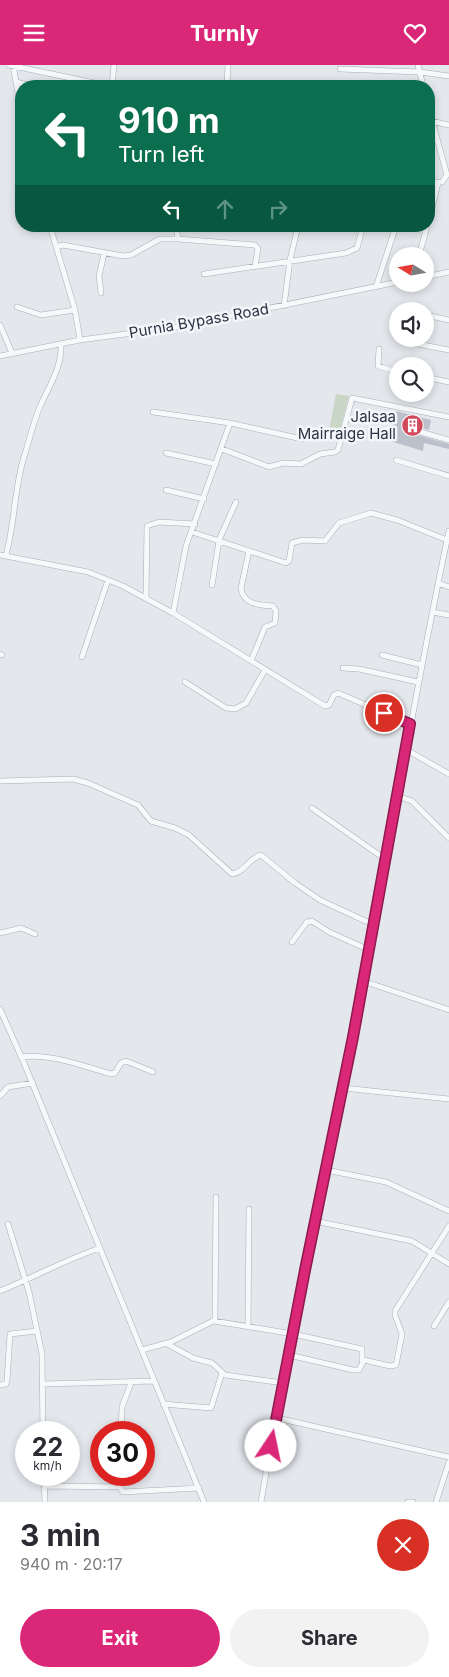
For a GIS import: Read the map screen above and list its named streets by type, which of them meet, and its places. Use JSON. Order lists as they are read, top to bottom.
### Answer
{
  "streets": {
    "street": ["Purnia Bypass Road"]
  },
  "places": {
    "building": ["Jalsaa Mairraige Hall"]
  },
  "north": "left",
  "page": {
    "header": "Turnly",
    "turn": ["910 m", "Turn left"],
    "speed": "22 km/h",
    "limit": "30",
    "heading": ["3 min", "940 m · 20:17"],
    "buttons": ["Exit", "Share"]
  }
}
